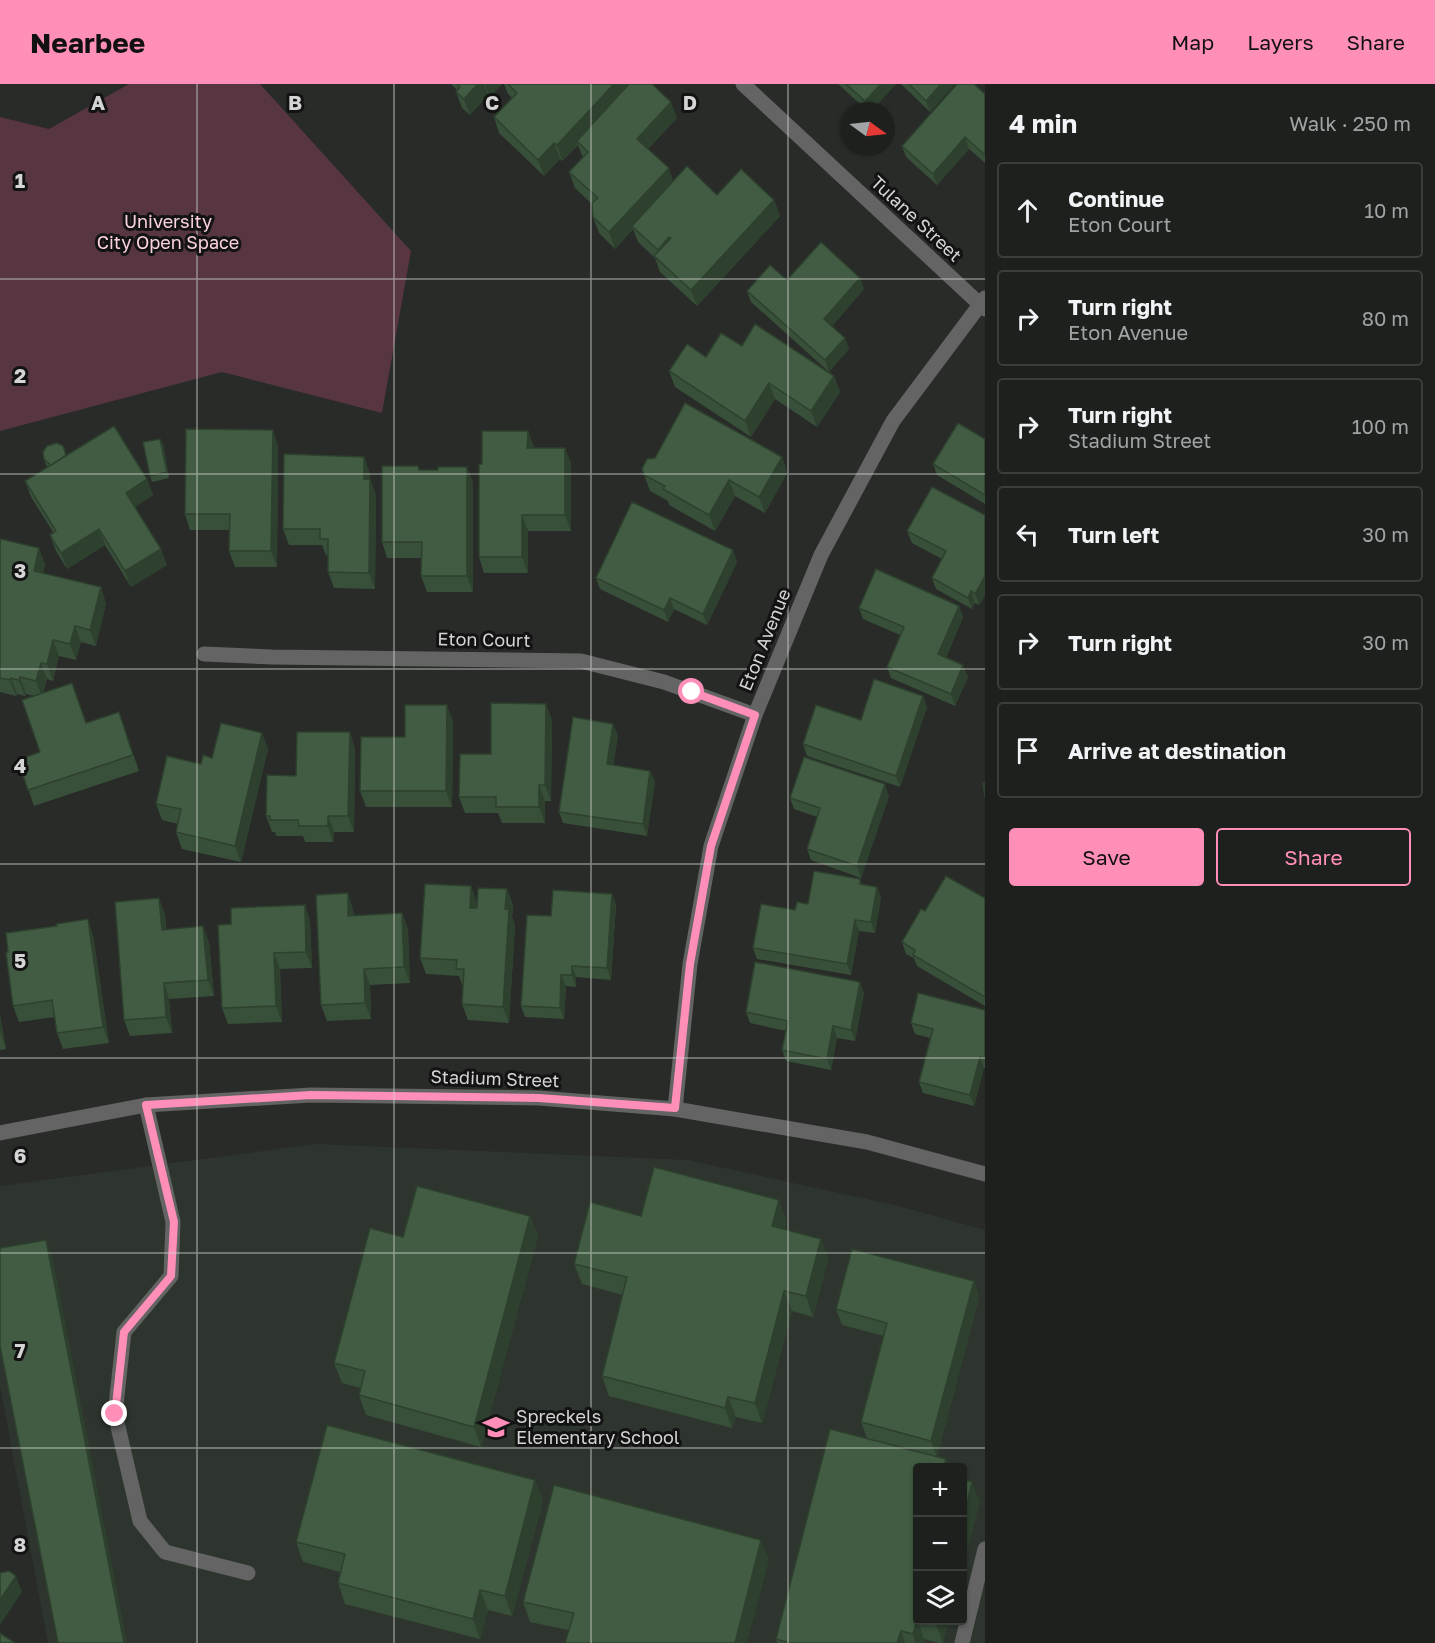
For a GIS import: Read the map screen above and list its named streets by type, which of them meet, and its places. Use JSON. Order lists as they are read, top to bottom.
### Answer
{
  "streets": {
    "street": [
      "Tulane Street",
      "Eton Court",
      "Eton Avenue",
      "Stadium Street"
    ]
  },
  "crossings": [
    ["Tulane Street", "Eton Avenue"],
    ["Eton Court", "Eton Avenue"],
    ["Eton Avenue", "Stadium Street"]
  ],
  "parks": ["University City Open Space"],
  "places": {
    "school or university": ["Spreckels Elementary School"]
  },
  "north": "right",
  "page": {
    "header": "Nearbee",
    "nav": ["Map", "Layers", "Share"],
    "heading": ["4 min", "Walk · 250 m"],
    "list": [
      ["Continue", "Eton Court", "10 m"],
      ["Turn right", "Eton Avenue", "80 m"],
      ["Turn right", "Stadium Street", "100 m"],
      ["Turn left", "30 m"],
      ["Turn right", "30 m"],
      "Arrive at destination"
    ],
    "buttons": ["Save", "Share"],
    "map_buttons": ["+", "−"]
  },
  "grid": {
    "columns": [
      "A",
      "B",
      "C",
      "D"
    ],
    "rows": [
      "1",
      "2",
      "3",
      "4",
      "5",
      "6",
      "7",
      "8"
    ]
  }
}
